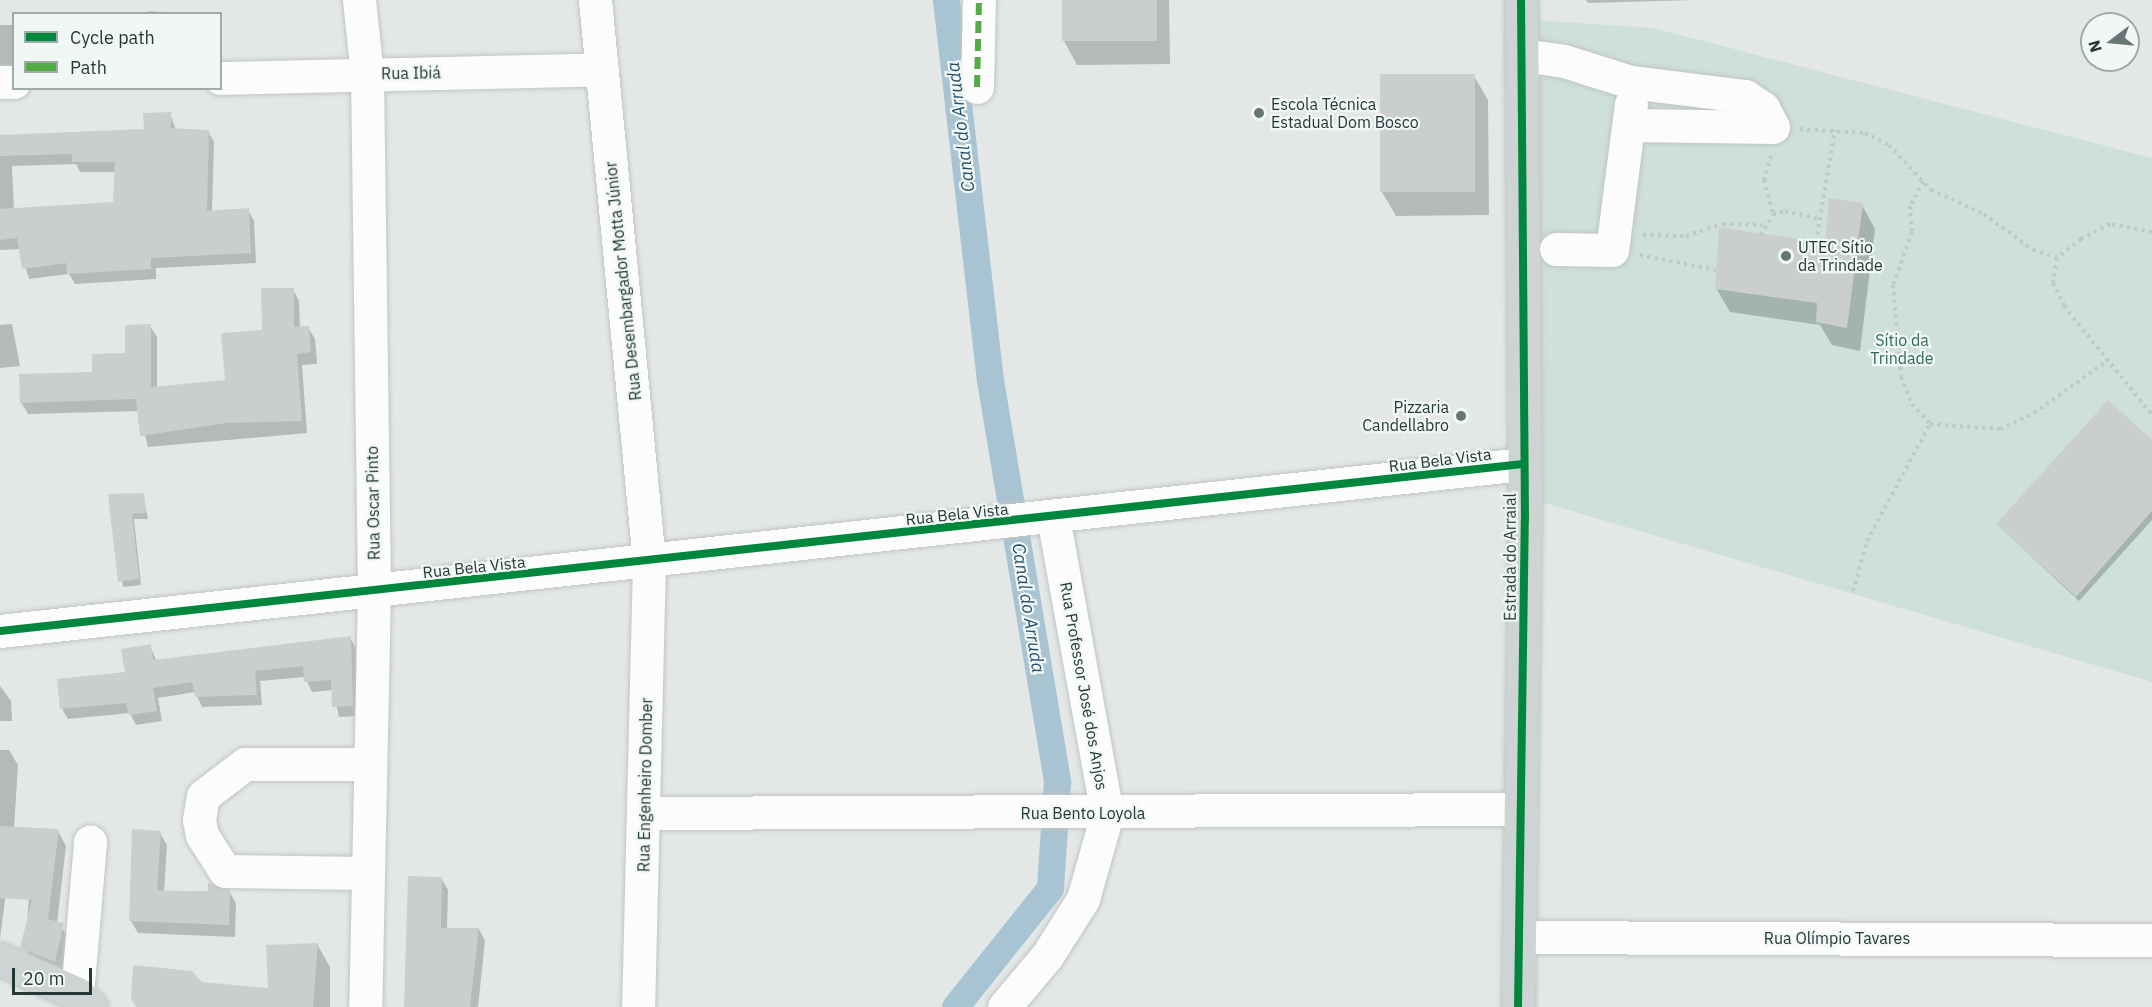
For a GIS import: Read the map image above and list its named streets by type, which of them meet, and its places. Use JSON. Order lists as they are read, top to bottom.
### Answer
{
  "streets": {
    "main road": ["Estrada do Arraial"],
    "street": [
      "Rua Ibiá",
      "Rua Desembargador Motta Júnior",
      "Rua Bela Vista",
      "Rua Oscar Pinto",
      "Rua Professor José dos Anjos",
      "Rua Engenheiro Domber",
      "Rua Bento Loyola",
      "Rua Olímpio Tavares"
    ]
  },
  "crossings": [
    ["Rua Ibiá", "Rua Desembargador Motta Júnior"],
    ["Rua Ibiá", "Rua Oscar Pinto"],
    ["Rua Desembargador Motta Júnior", "Rua Bela Vista"],
    ["Rua Desembargador Motta Júnior", "Rua Engenheiro Domber"],
    ["Rua Bela Vista", "Rua Oscar Pinto"],
    ["Rua Bela Vista", "Estrada do Arraial"],
    ["Rua Bela Vista", "Rua Professor José dos Anjos"],
    ["Rua Bela Vista", "Rua Engenheiro Domber"],
    ["Estrada do Arraial", "Rua Bento Loyola"],
    ["Estrada do Arraial", "Rua Olímpio Tavares"],
    ["Rua Professor José dos Anjos", "Rua Bento Loyola"],
    ["Rua Engenheiro Domber", "Rua Bento Loyola"]
  ],
  "water": ["Canal do Arruda"],
  "parks": ["Sítio da Trindade"],
  "places": ["Escola Técnica Estadual Dom Bosco", "UTEC Sítio da Trindade", "Pizzaria Candellabro"],
  "legend": ["Cycle path", "Path"],
  "scale_bar": "20 m",
  "north": "left"
}
